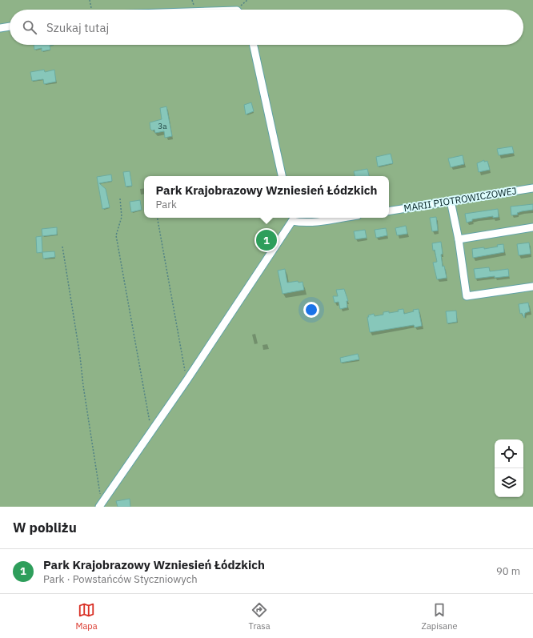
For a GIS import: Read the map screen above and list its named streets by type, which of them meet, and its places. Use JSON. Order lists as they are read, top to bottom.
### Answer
{
  "streets": {
    "street": ["MARII PIOTROWICZOWEJ"]
  },
  "house_numbers": ["3a"],
  "page": {
    "search": "Szukaj tutaj",
    "popup": ["Park Krajobrazowy Wzniesień Łódzkich", "Park"],
    "pins": "1",
    "heading": "W pobliżu",
    "list": [
      {
        "mark": "1",
        "name": "Park Krajobrazowy Wzniesień Łódzkich",
        "note": "Park · Powstańców Styczniowych",
        "value": "90 m"
      }
    ],
    "nav": ["Mapa", "Trasa", "Zapisane"]
  }
}
